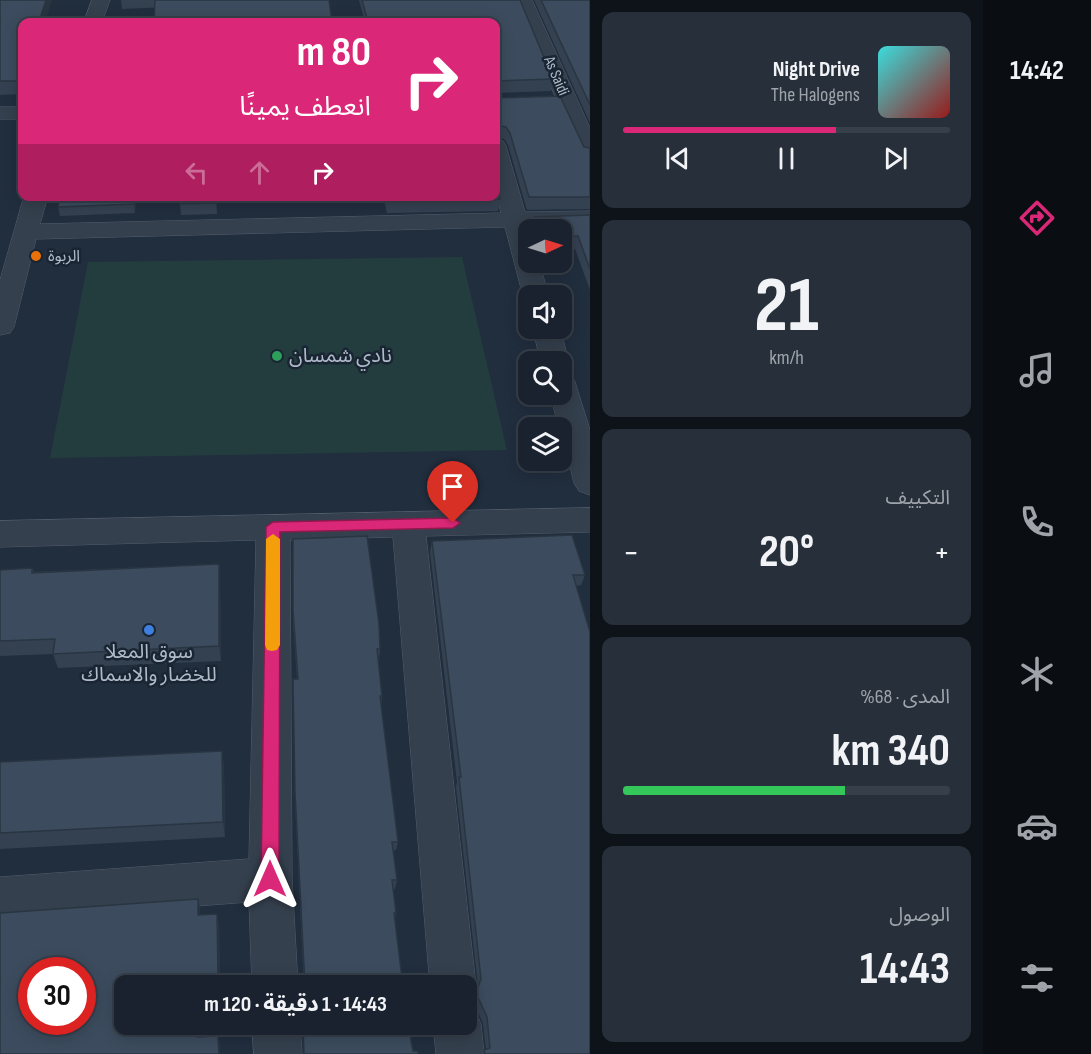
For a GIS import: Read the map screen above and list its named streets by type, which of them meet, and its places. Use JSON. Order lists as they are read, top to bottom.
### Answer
{
  "streets": {
    "street": ["As Saidi"]
  },
  "places": ["الربوة", "نادي شمسان", "سوق المعلا للخضار والاسماك"],
  "north": "right",
  "page": {
    "tabs": "14:42",
    "turn": ["80 m", "انعطف يمينًا"],
    "song": ["Night Drive", "The Halogens"],
    "tile": [
      ["21", "km/h"],
      "التكييف",
      ["المدى · 68%", "340 km"],
      ["الوصول", "14:43"]
    ],
    "heat": ["−", "20°", "+"],
    "limit": "30",
    "trip": "14:43 · 1 دقيقة · 120 m"
  }
}
